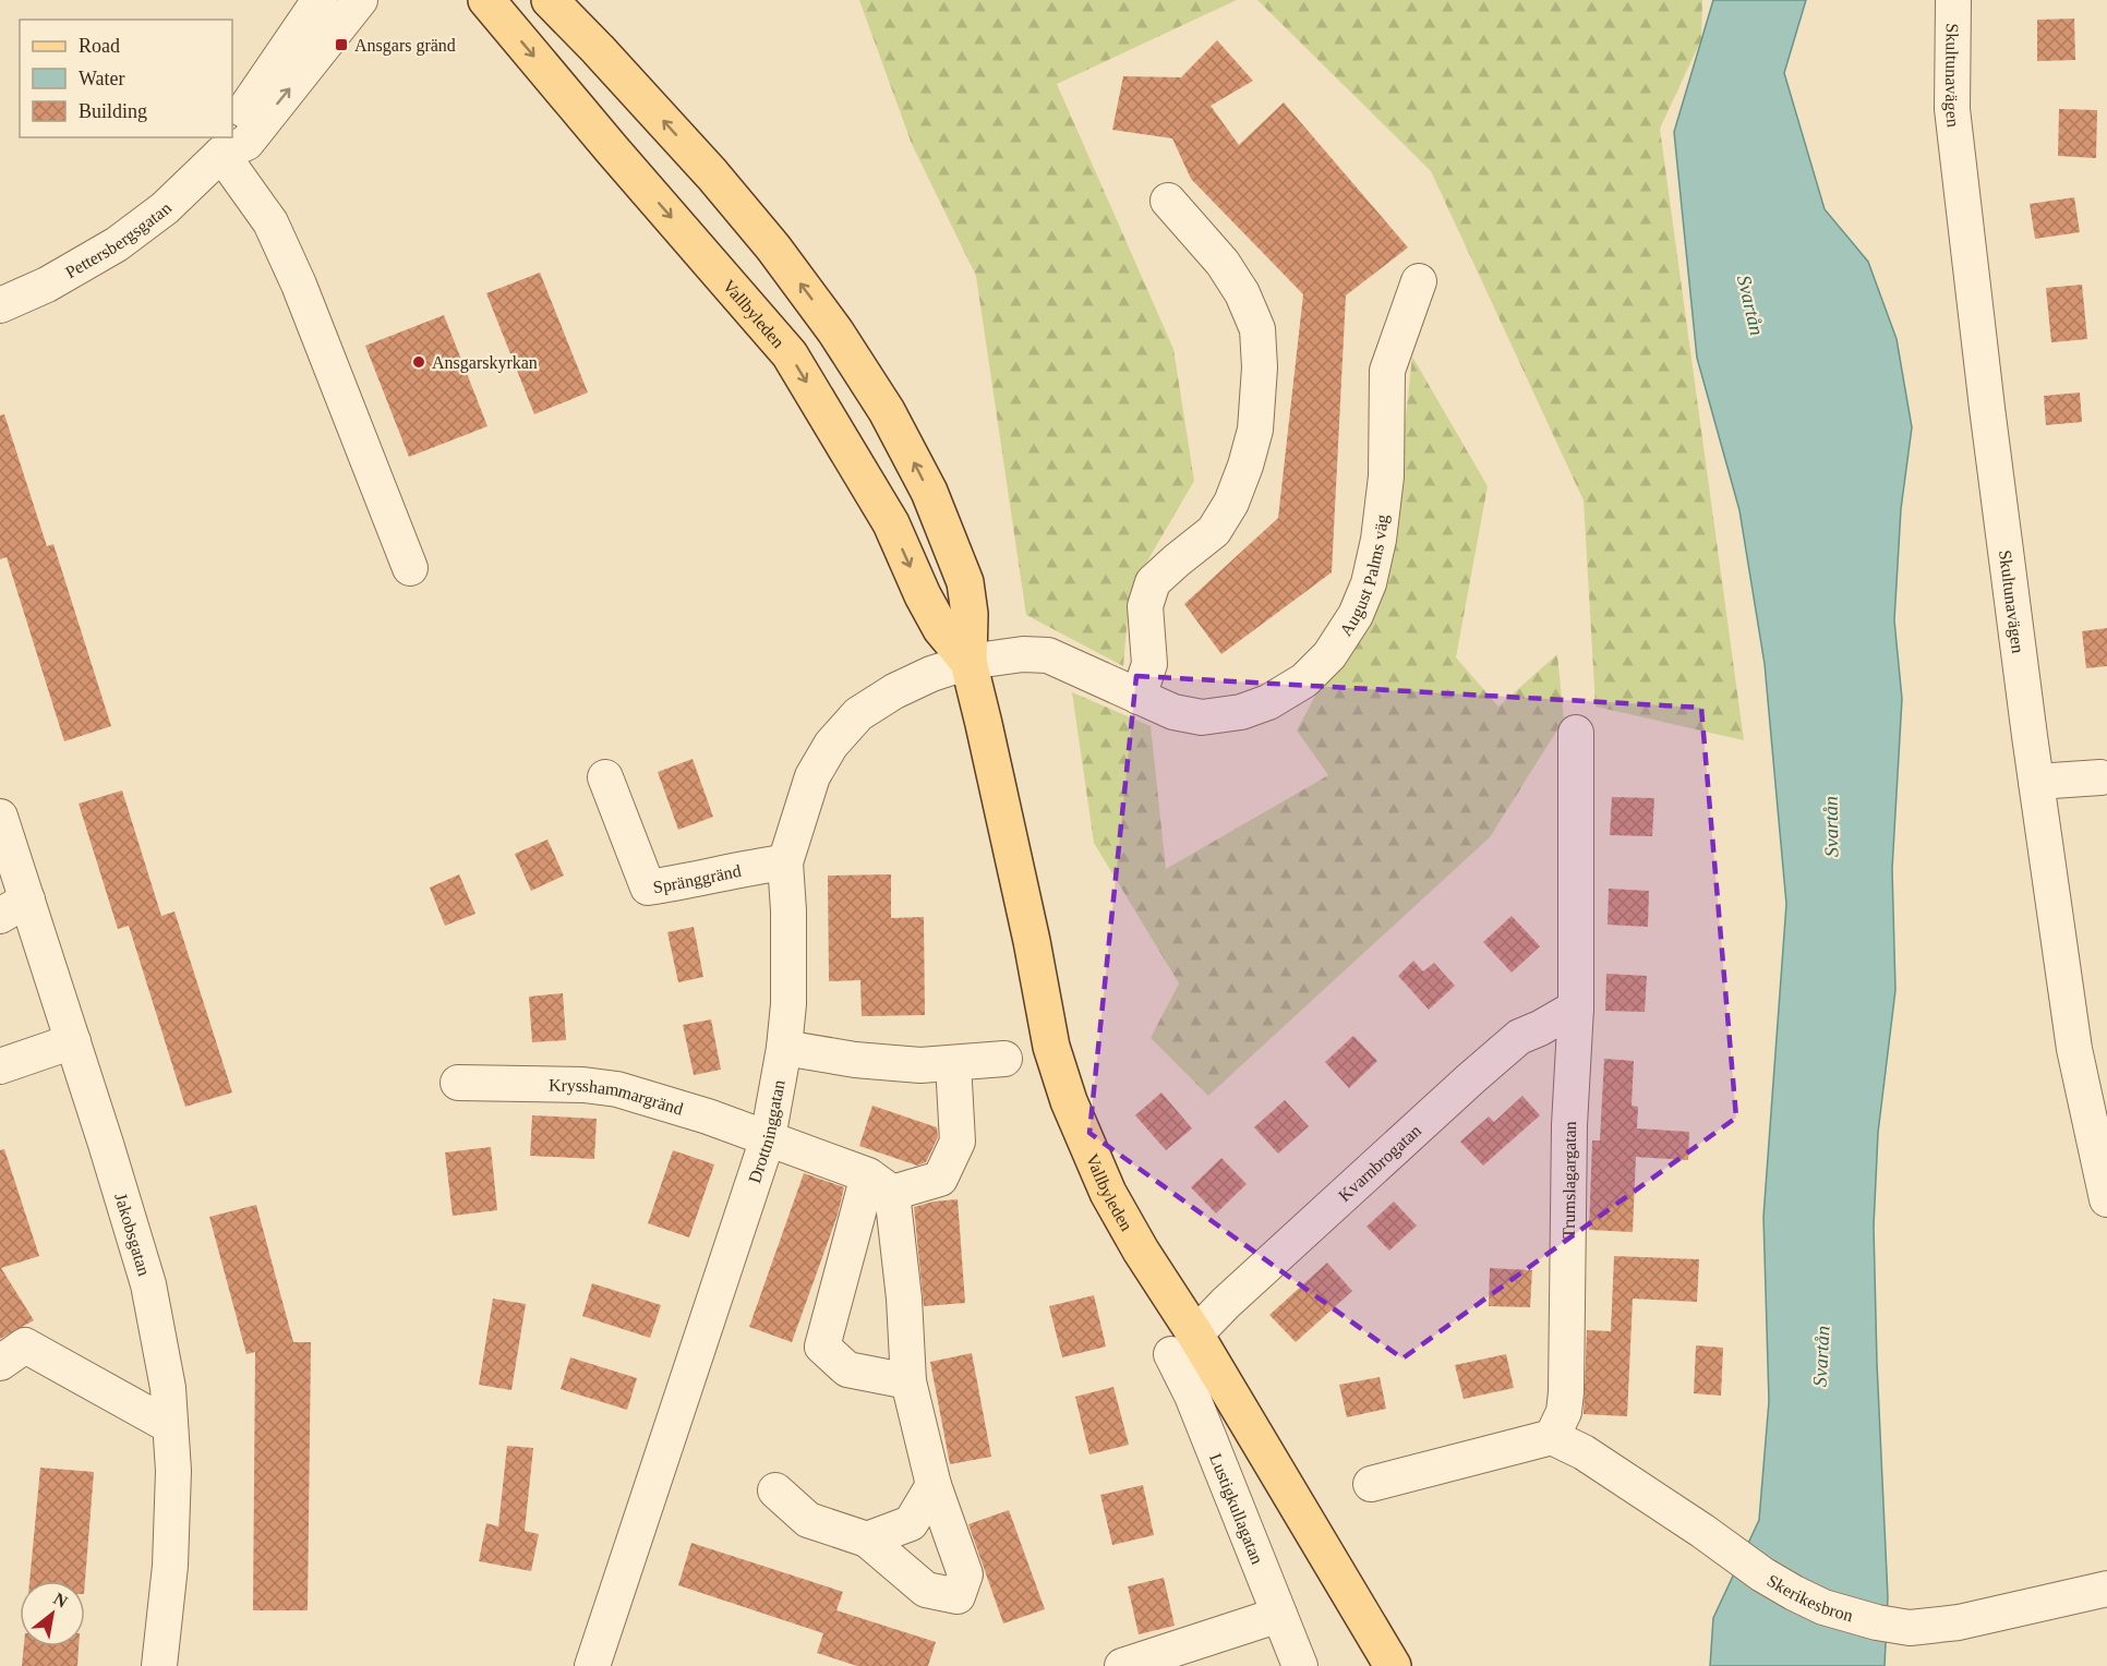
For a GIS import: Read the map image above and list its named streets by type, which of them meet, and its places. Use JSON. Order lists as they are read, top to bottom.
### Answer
{
  "streets": {
    "main road": ["Vallbyleden"],
    "street": [
      "Skultunavägen",
      "Pettersbergsgatan",
      "August Palms väg",
      "Spränggränd",
      "Krysshammargränd",
      "Drottninggatan",
      "Kvarnbrogatan",
      "Trumslagargatan",
      "Jakobsgatan",
      "Lustigkullagatan",
      "Skerikesbron"
    ]
  },
  "crossings": [
    ["Vallbyleden", "August Palms väg"],
    ["Vallbyleden", "Drottninggatan"],
    ["Vallbyleden", "Kvarnbrogatan"],
    ["Vallbyleden", "Lustigkullagatan"],
    ["August Palms väg", "Drottninggatan"],
    ["Spränggränd", "Drottninggatan"],
    ["Krysshammargränd", "Drottninggatan"],
    ["Kvarnbrogatan", "Trumslagargatan"],
    ["Kvarnbrogatan", "Lustigkullagatan"],
    ["Trumslagargatan", "Skerikesbron"]
  ],
  "water": ["Svartån"],
  "places": {
    "transit": ["Ansgars gränd"],
    "other": ["Ansgarskyrkan"]
  },
  "legend": ["Road", "Water", "Building"],
  "north": "top right"
}
